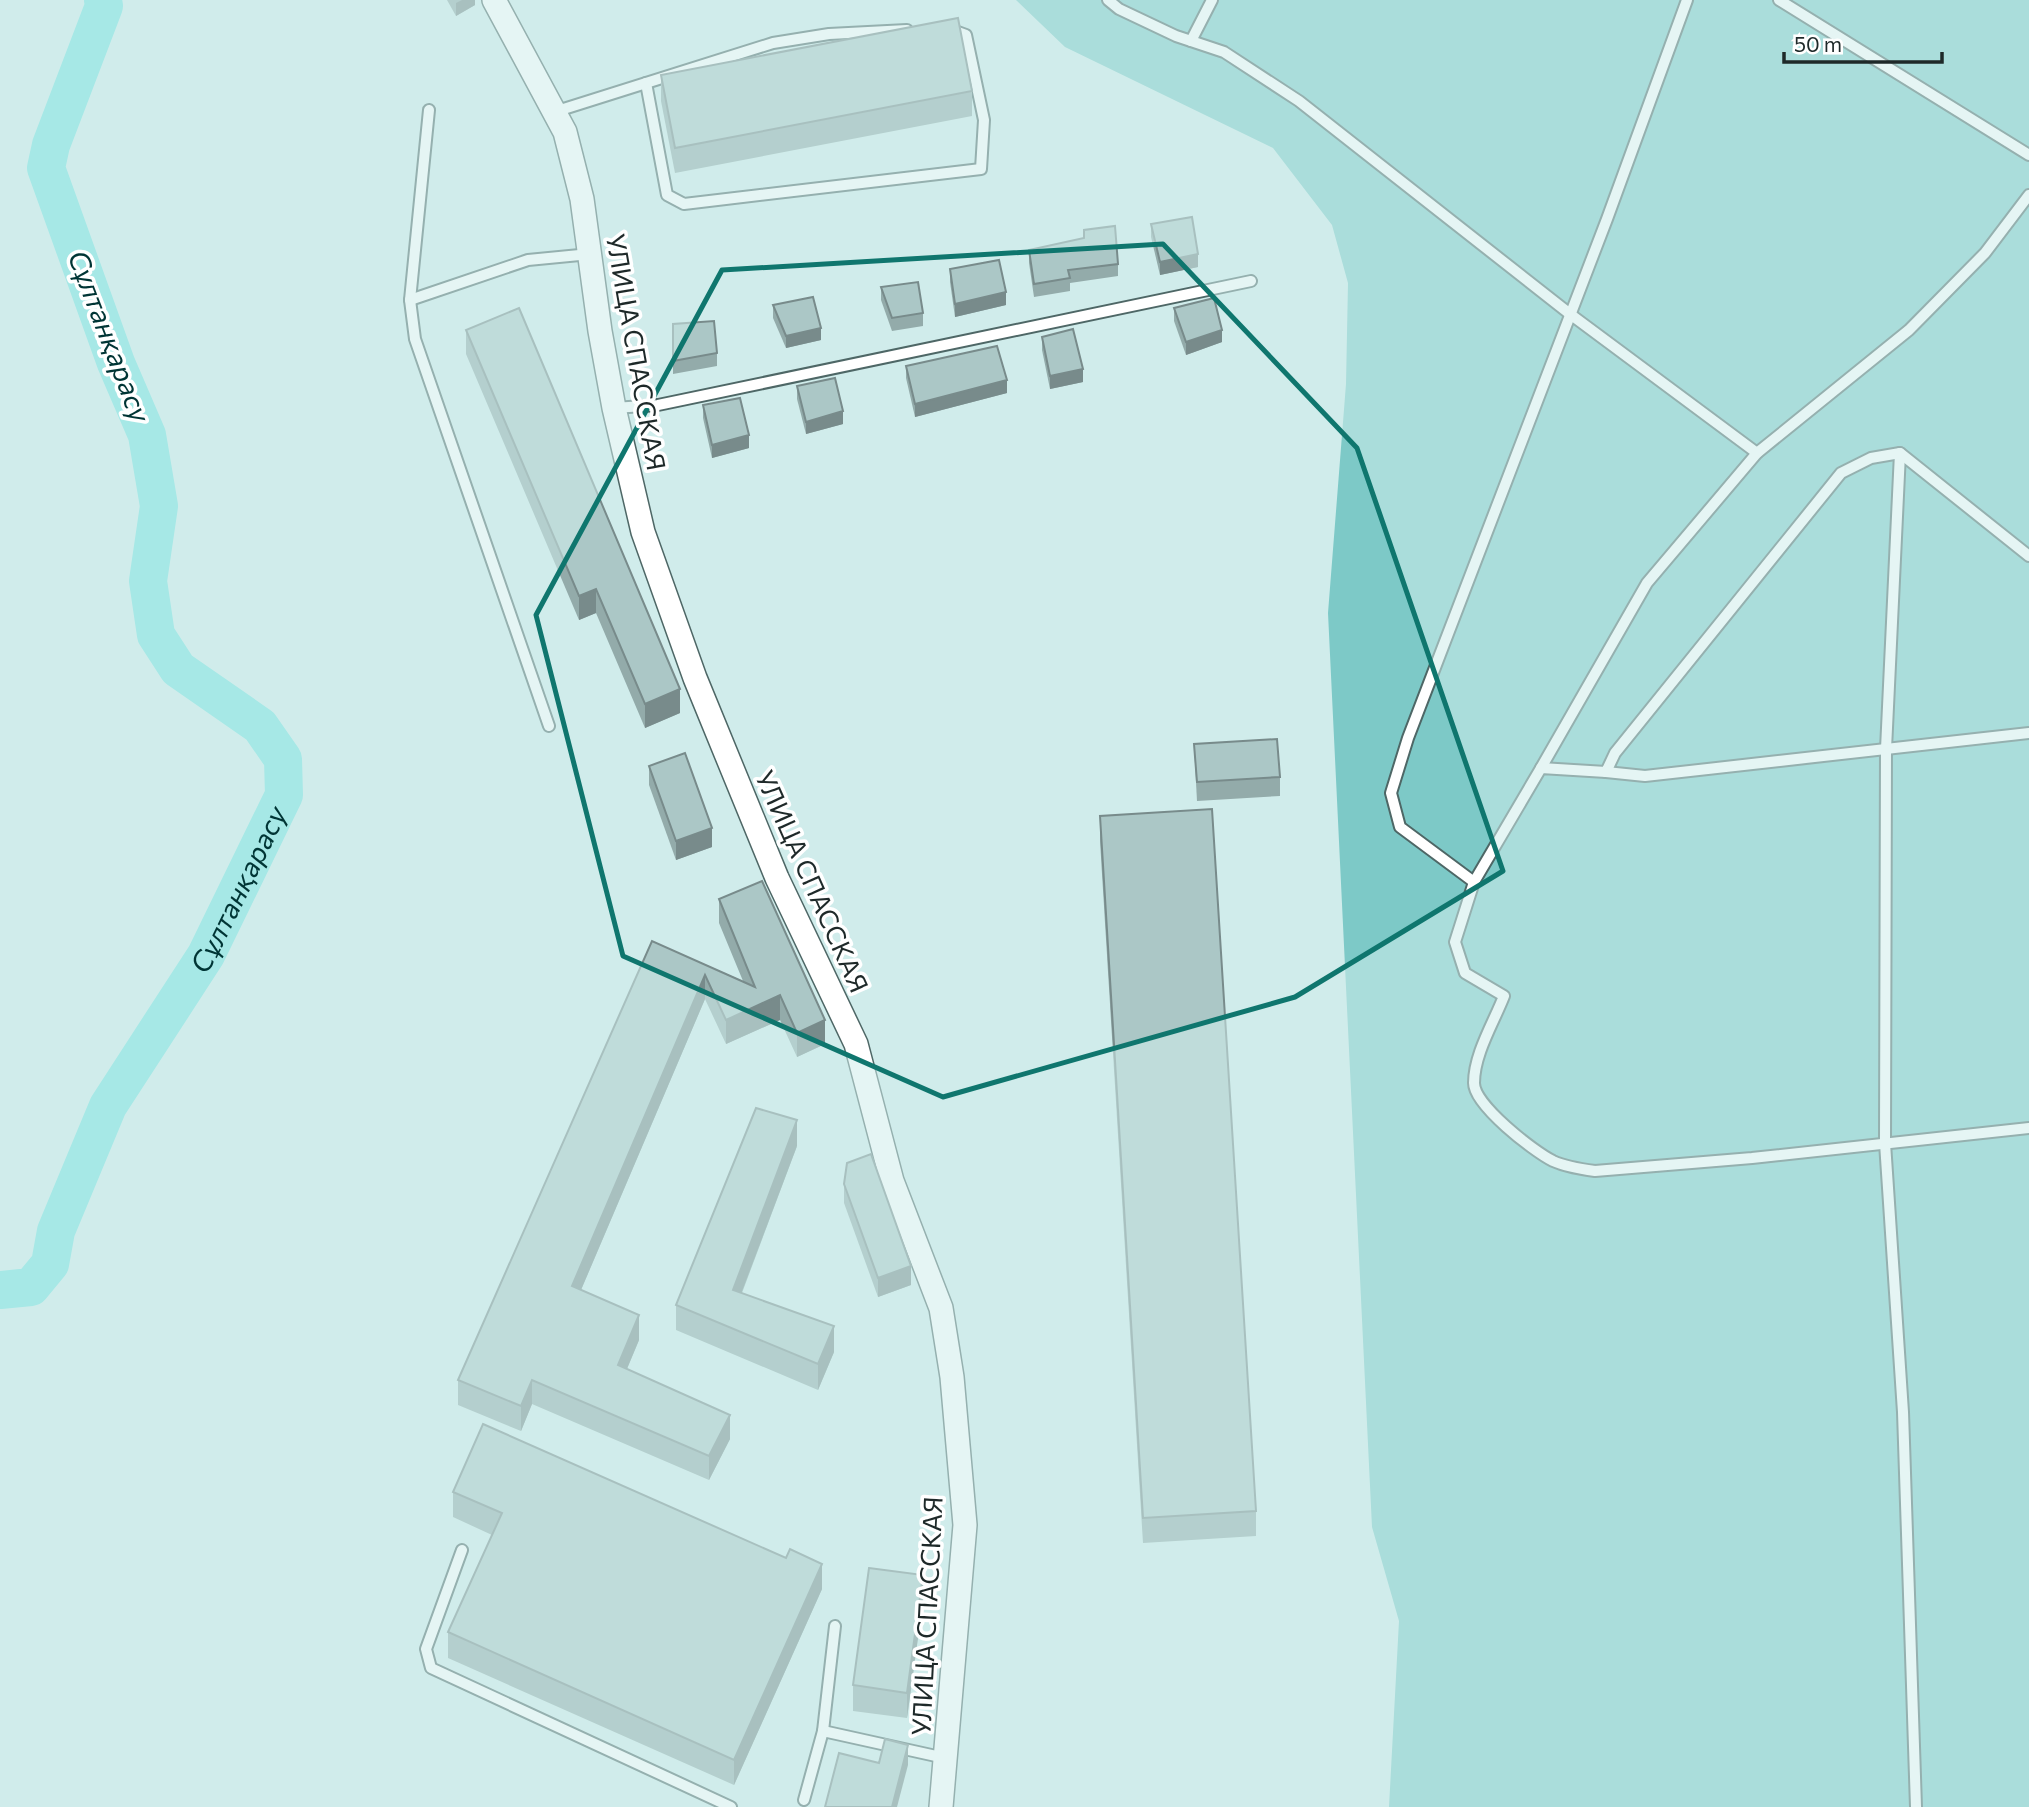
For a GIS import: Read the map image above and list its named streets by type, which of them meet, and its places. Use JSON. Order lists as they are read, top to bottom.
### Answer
{
  "streets": {
    "street": ["УЛИЦА СПАССКАЯ"]
  },
  "water": ["Сұлтанқарасу"],
  "scale_bar": "50 m"
}
